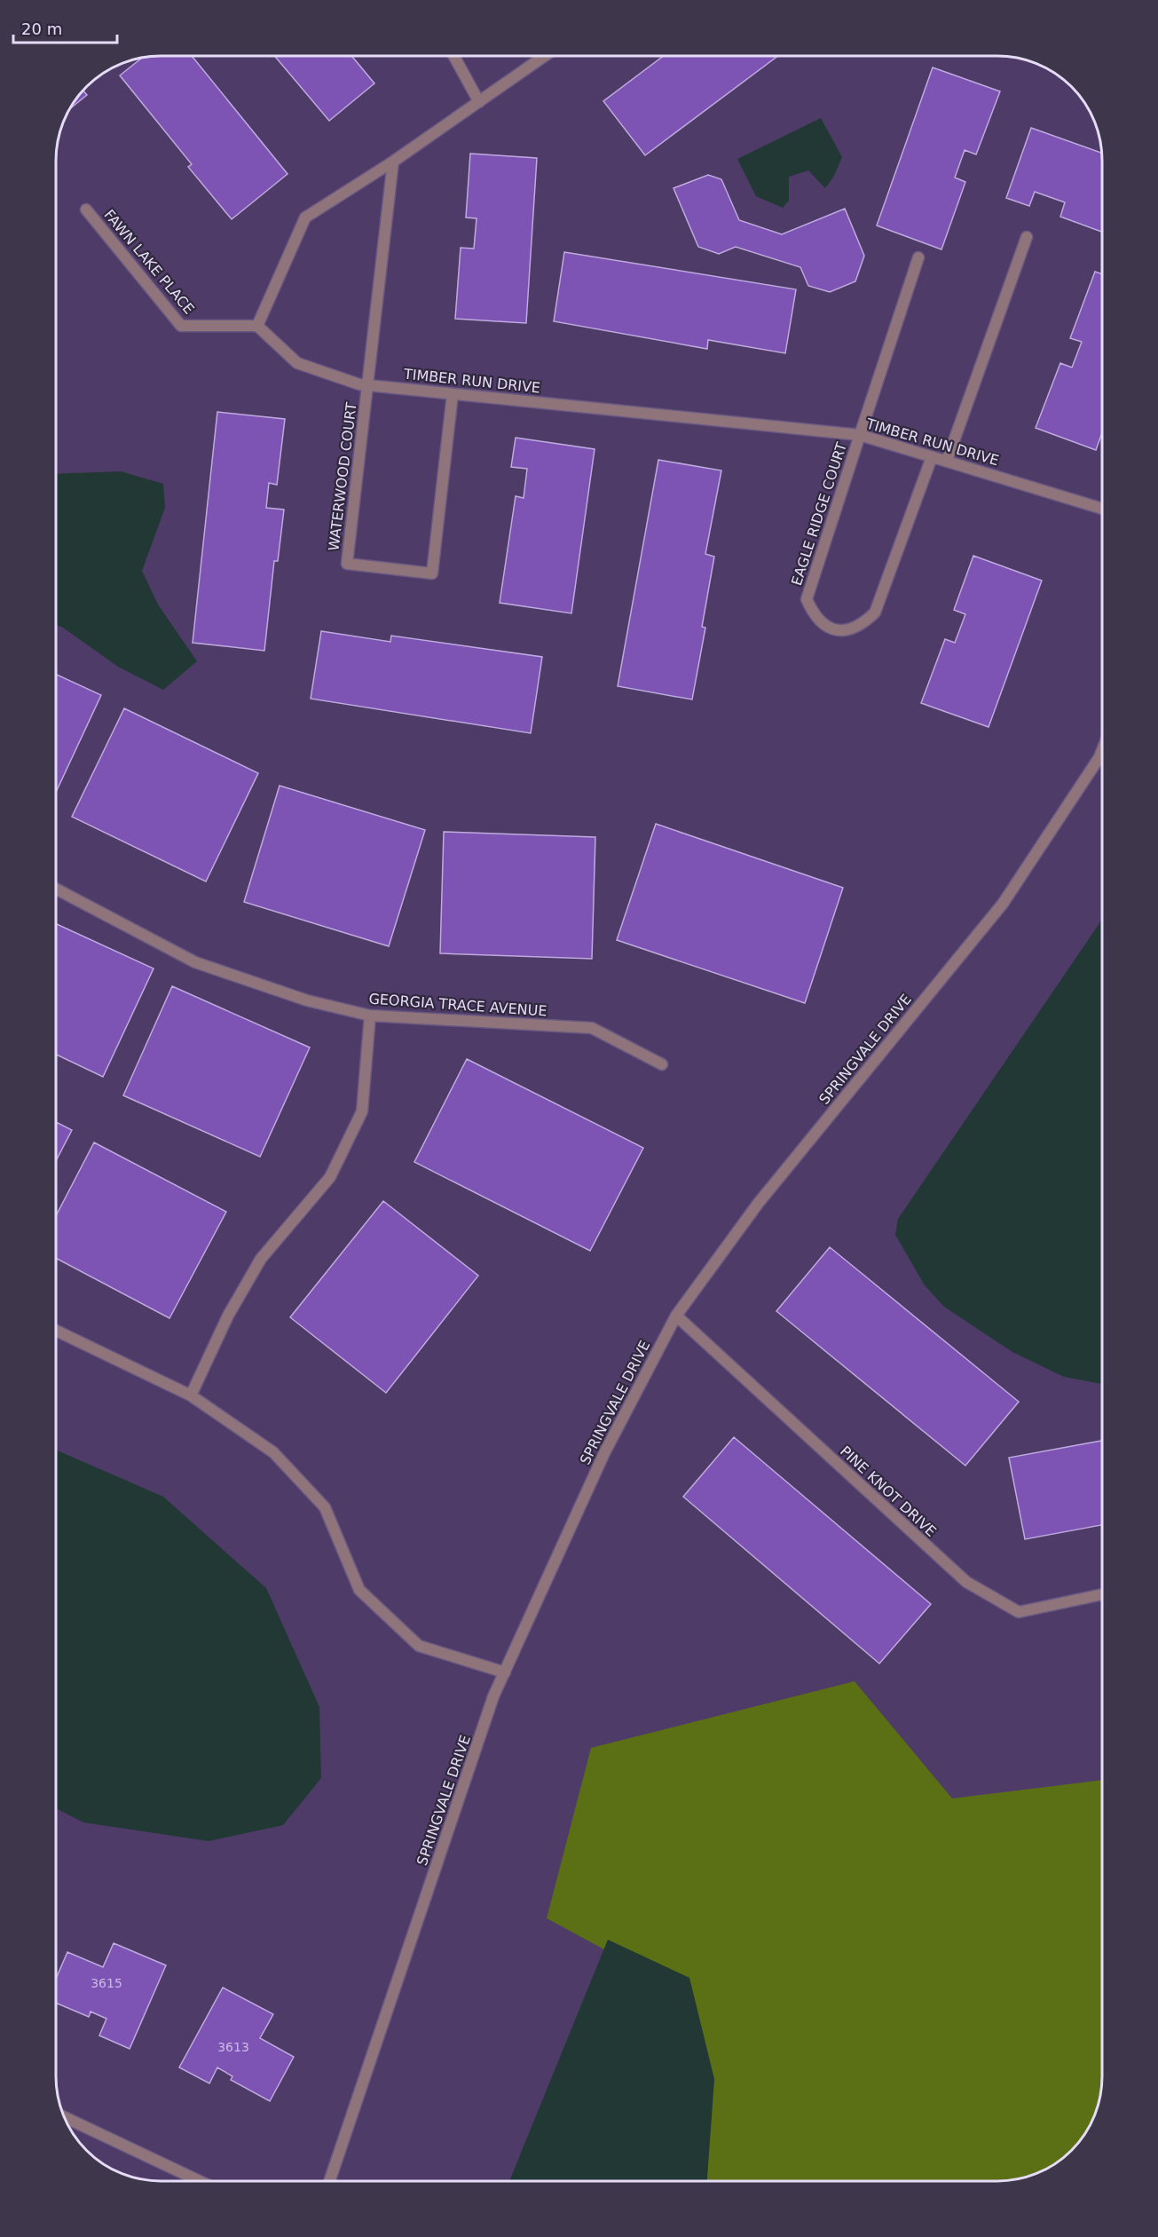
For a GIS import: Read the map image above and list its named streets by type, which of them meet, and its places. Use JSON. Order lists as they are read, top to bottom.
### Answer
{
  "streets": {
    "street": [
      "FAWN LAKE PLACE",
      "TIMBER RUN DRIVE",
      "WATERWOOD COURT",
      "EAGLE RIDGE COURT",
      "GEORGIA TRACE AVENUE",
      "SPRINGVALE DRIVE",
      "PINE KNOT DRIVE"
    ]
  },
  "crossings": [
    ["FAWN LAKE PLACE", "TIMBER RUN DRIVE"],
    ["TIMBER RUN DRIVE", "WATERWOOD COURT"],
    ["TIMBER RUN DRIVE", "EAGLE RIDGE COURT"],
    ["SPRINGVALE DRIVE", "PINE KNOT DRIVE"]
  ],
  "house_numbers": ["3615", "3613"],
  "scale_bar": "20 m"
}
